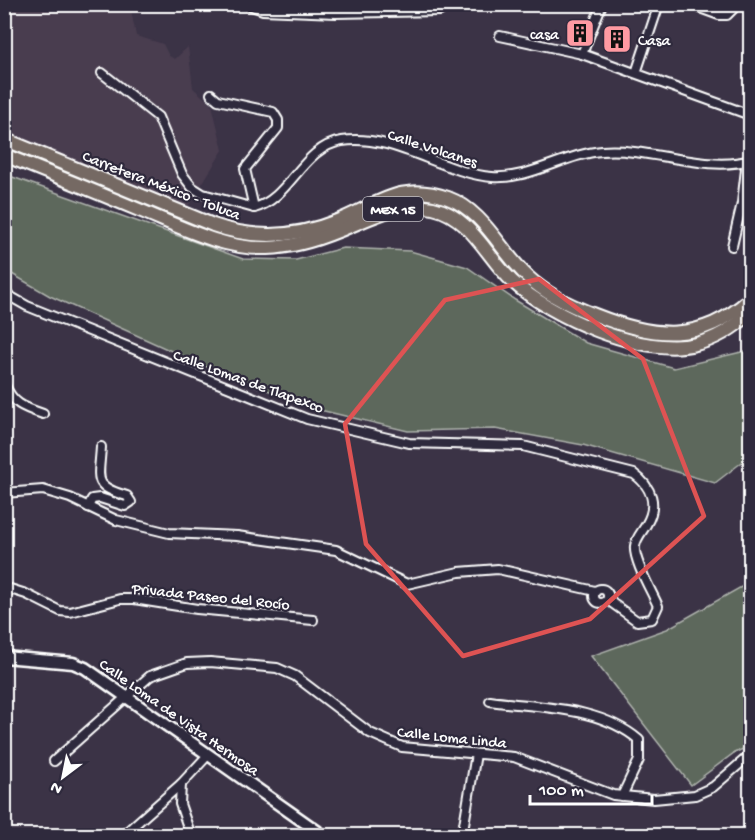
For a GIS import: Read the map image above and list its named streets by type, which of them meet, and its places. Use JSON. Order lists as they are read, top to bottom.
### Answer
{
  "streets": {
    "main road": ["Carretera México - Toluca", "MEX 15"],
    "street": [
      "Calle Volcanes",
      "Calle Lomas de Tlapexco",
      "Privada Paseo del Rocío",
      "Calle Loma de Vista Hermosa",
      "Calle Loma Linda"
    ]
  },
  "crossings": [
    ["Calle Loma de Vista Hermosa", "Calle Loma Linda"]
  ],
  "places": {
    "building": ["casa", "Casa"]
  },
  "scale_bar": "100 m",
  "north": "bottom left"
}
